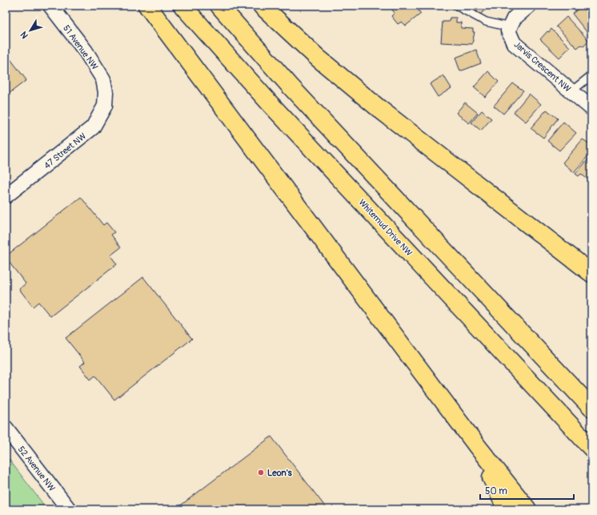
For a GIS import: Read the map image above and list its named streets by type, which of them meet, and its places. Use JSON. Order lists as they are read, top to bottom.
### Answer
{
  "streets": {
    "highway": ["Whitemud Drive NW"],
    "street": [
      "51 Avenue NW",
      "Jarvis Crescent NW",
      "47 Street NW",
      "52 Avenue NW"
    ]
  },
  "crossings": [
    ["51 Avenue NW", "47 Street NW"]
  ],
  "places": ["Leon's"],
  "scale_bar": "50 m",
  "north": "bottom left"
}
